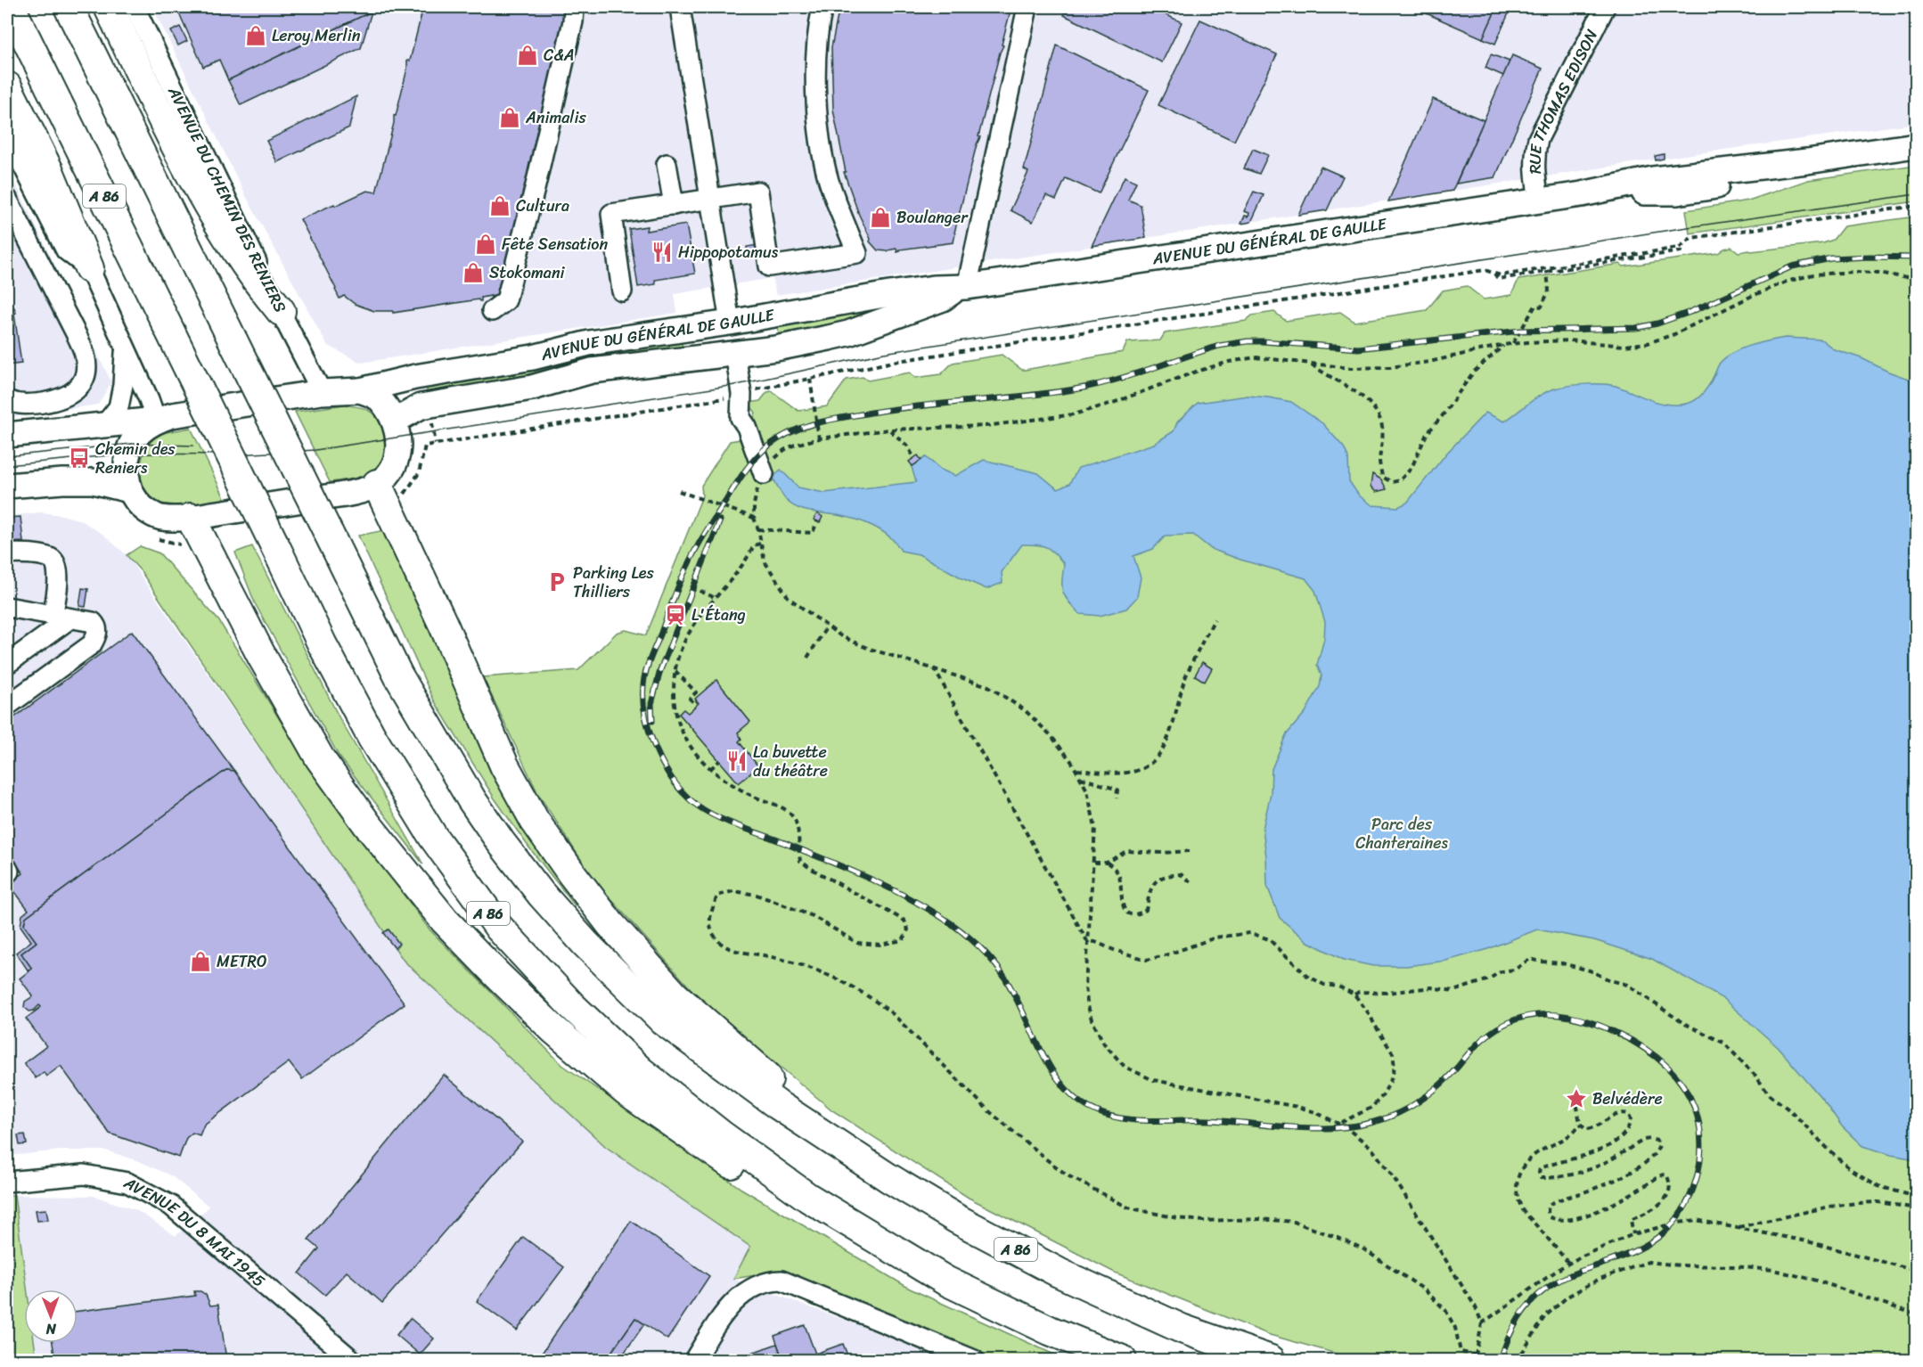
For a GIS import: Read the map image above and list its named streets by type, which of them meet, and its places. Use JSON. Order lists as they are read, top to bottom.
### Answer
{
  "streets": {
    "highway": ["A 86"],
    "main road": ["AVENUE DU GÉNÉRAL DE GAULLE"],
    "street": ["RUE THOMAS EDISON", "AVENUE DU CHEMIN DES RENIERS", "AVENUE DU 8 MAI 1945"]
  },
  "crossings": [
    ["RUE THOMAS EDISON", "AVENUE DU GÉNÉRAL DE GAULLE"],
    ["AVENUE DU CHEMIN DES RENIERS", "AVENUE DU GÉNÉRAL DE GAULLE"]
  ],
  "parks": ["Parc des Chanteraines"],
  "places": {
    "shop": [
      "Leroy Merlin",
      "C&A",
      "Animalis",
      "Cultura",
      "Boulanger",
      "Fête Sensation",
      "Stokomani",
      "METRO"
    ],
    "restaurant": ["Hippopotamus", "La buvette du théâtre"],
    "bus stop": ["Chemin des Reniers"],
    "parking": ["Parking Les Thilliers"],
    "station": ["L'Étang"],
    "place": ["Belvédère"]
  },
  "north": "bottom"
}
